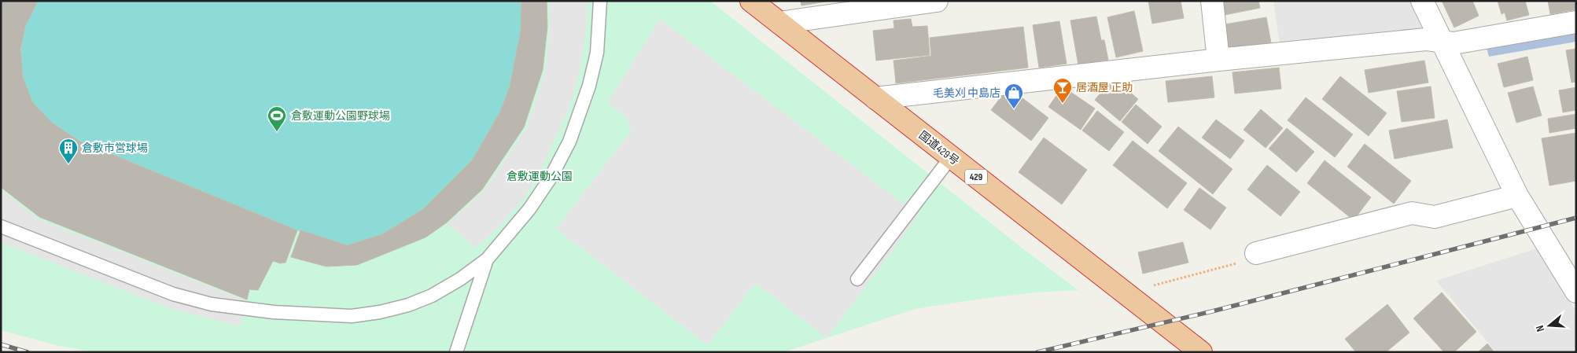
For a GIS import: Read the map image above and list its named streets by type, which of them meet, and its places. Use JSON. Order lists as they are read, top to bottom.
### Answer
{
  "streets": {
    "highway": ["国道429号", "429"]
  },
  "parks": ["倉敷運動公園"],
  "places": {
    "bar": ["居酒屋 正助"],
    "shop": ["毛美刈 中島店"],
    "sports": ["倉敷運動公園野球場"],
    "building": ["倉敷市営球場"]
  },
  "north": "left"
}
